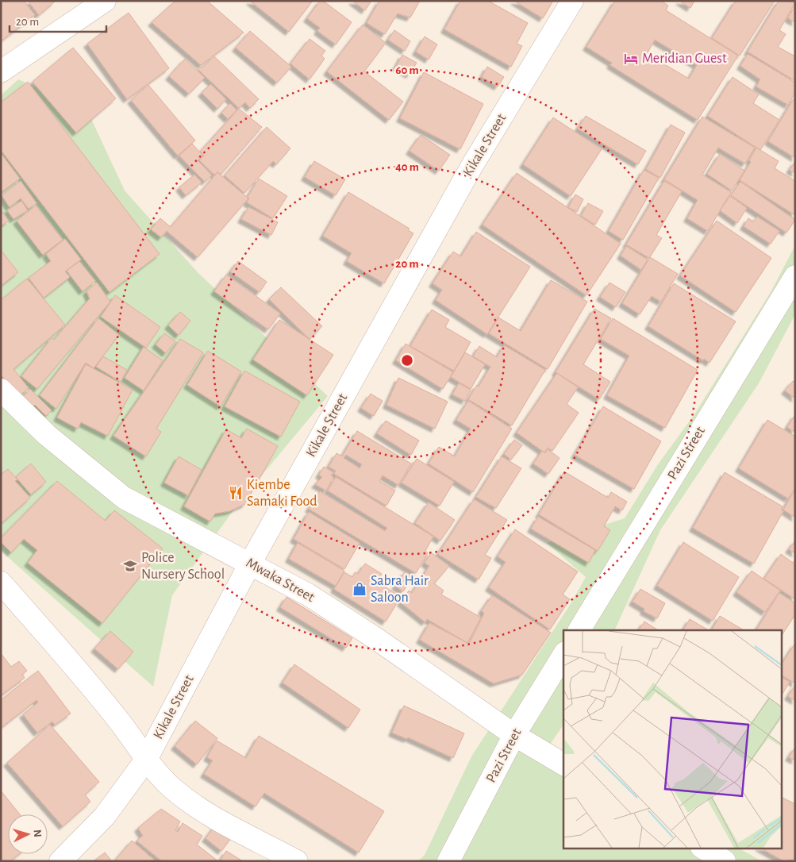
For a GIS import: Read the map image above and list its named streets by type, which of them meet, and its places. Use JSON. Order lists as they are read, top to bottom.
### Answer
{
  "streets": {
    "street": ["Kikale Street", "Pazi Street", "Mwaka Street"]
  },
  "crossings": [
    ["Kikale Street", "Mwaka Street"],
    ["Pazi Street", "Mwaka Street"]
  ],
  "places": {
    "hotel": ["Meridian Guest"],
    "restaurant": ["Kiembe Samaki Food"],
    "school or university": ["Police Nursery School"],
    "shop": ["Sabra Hair Saloon"]
  },
  "scale_bar": "20 m",
  "north": "right",
  "rings": ["60 m", "40 m", "20 m"]
}
